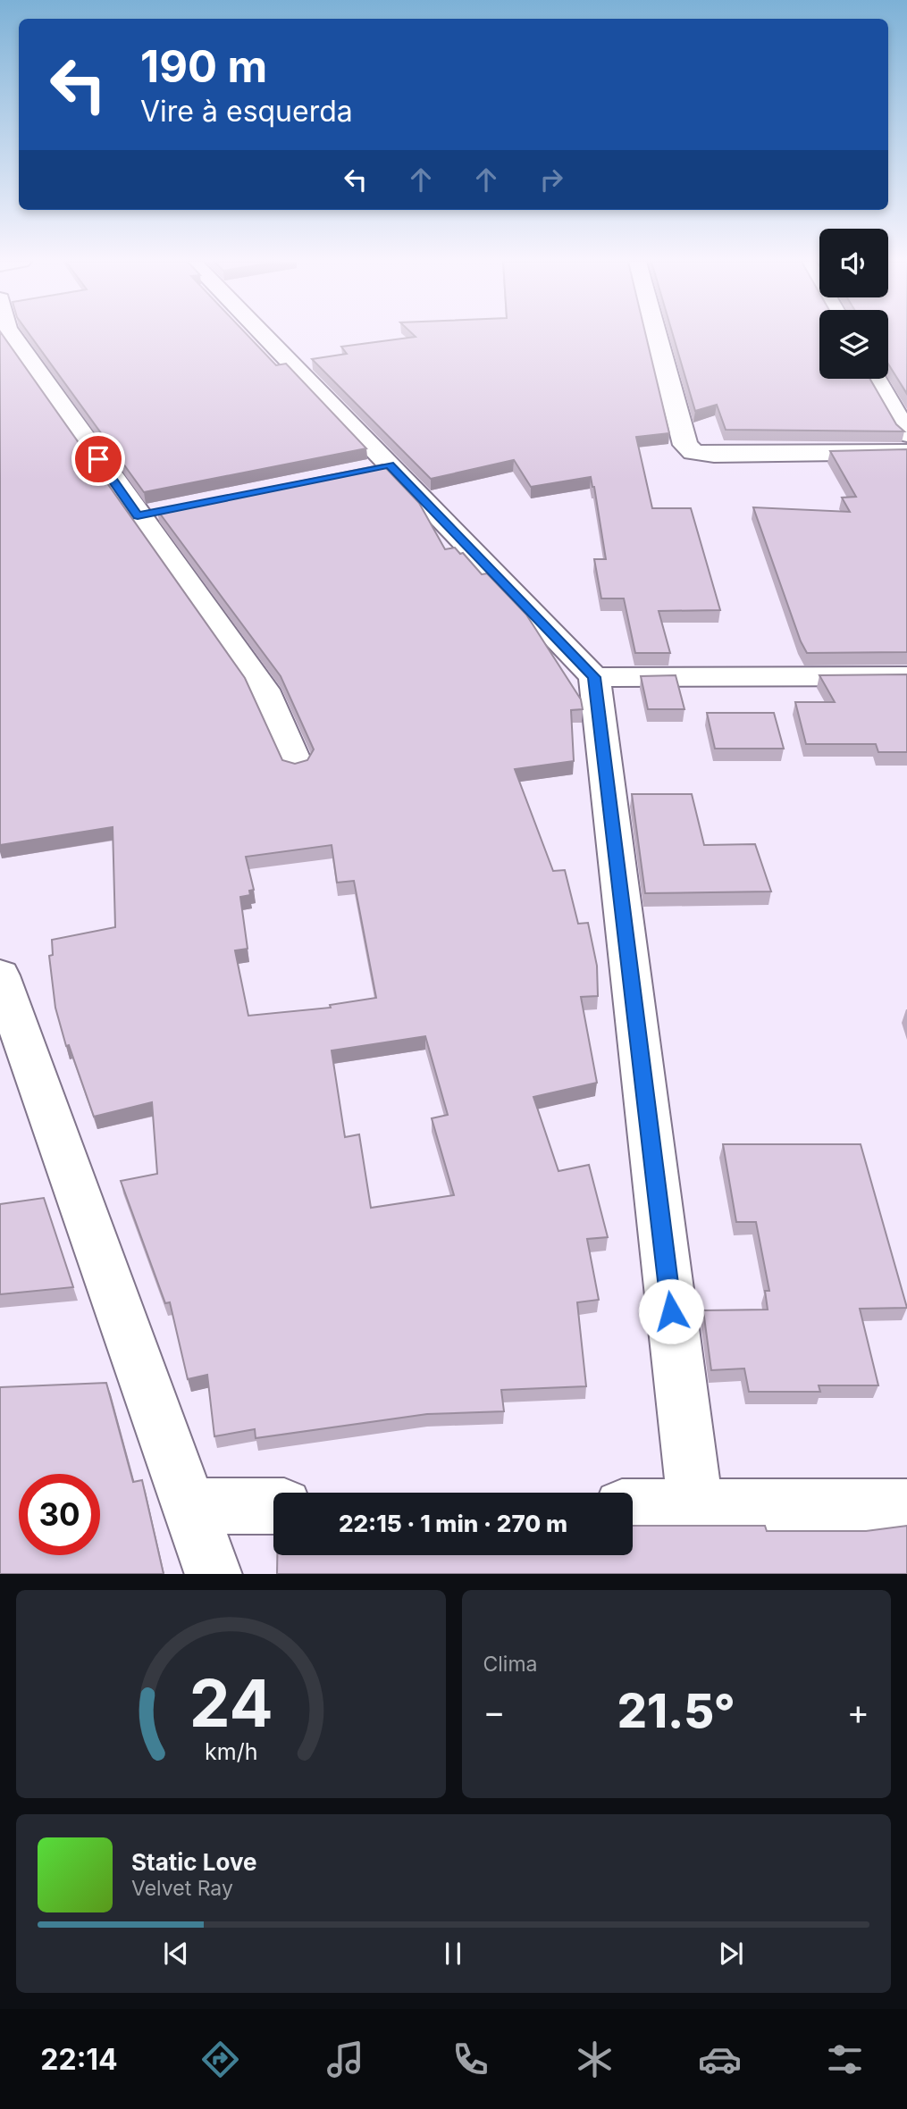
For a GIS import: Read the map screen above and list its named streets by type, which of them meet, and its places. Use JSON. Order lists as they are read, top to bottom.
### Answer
{
  "page": {
    "turn": ["190 m", "Vire à esquerda"],
    "limit": "30",
    "trip": "22:15 · 1 min · 270 m",
    "tile": "Clima",
    "heat": ["−", "21.5°", "+"],
    "song": ["Static Love", "Velvet Ray"],
    "tabs": "22:14",
    "gauge": ["24", "km/h"]
  }
}
